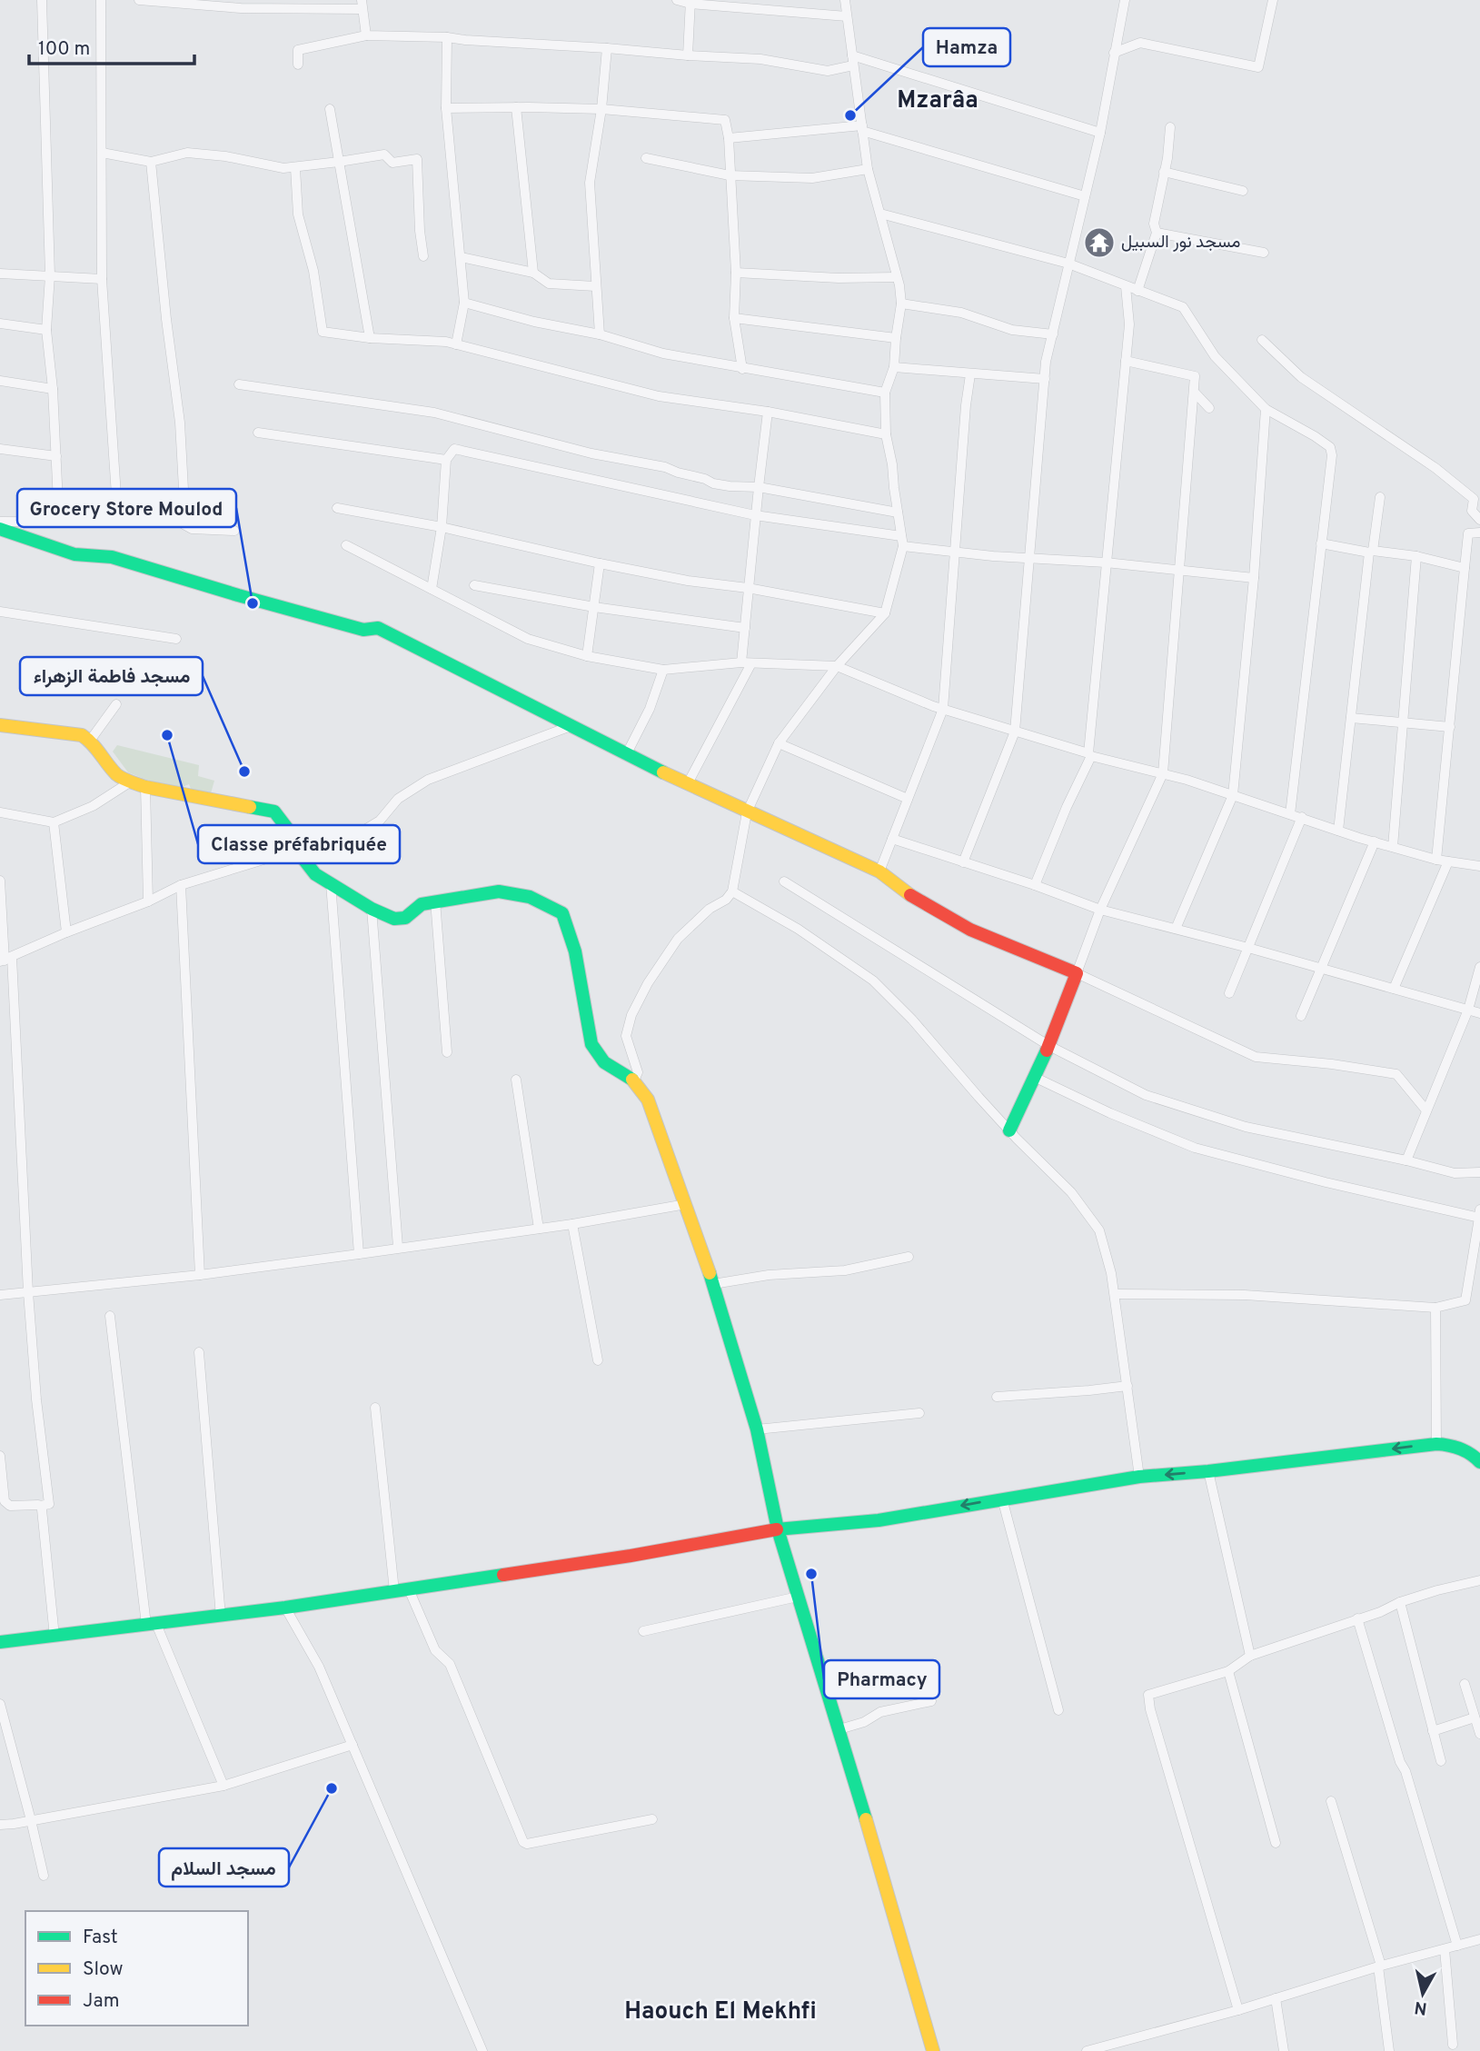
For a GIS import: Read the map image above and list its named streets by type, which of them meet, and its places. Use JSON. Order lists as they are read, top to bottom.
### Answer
{
  "districts": ["Mzarâa", "Haouch El Mekhfi"],
  "places": {
    "other": [
      "Hamza",
      "Grocery Store Moulod",
      "Classe préfabriquée",
      "مسجد فاطمة الزهراء",
      "Pharmacy",
      "مسجد السلام"
    ],
    "temple": ["مسجد نور السبيل"]
  },
  "legend": ["Fast", "Slow", "Jam"],
  "scale_bar": "100 m",
  "north": "bottom"
}
